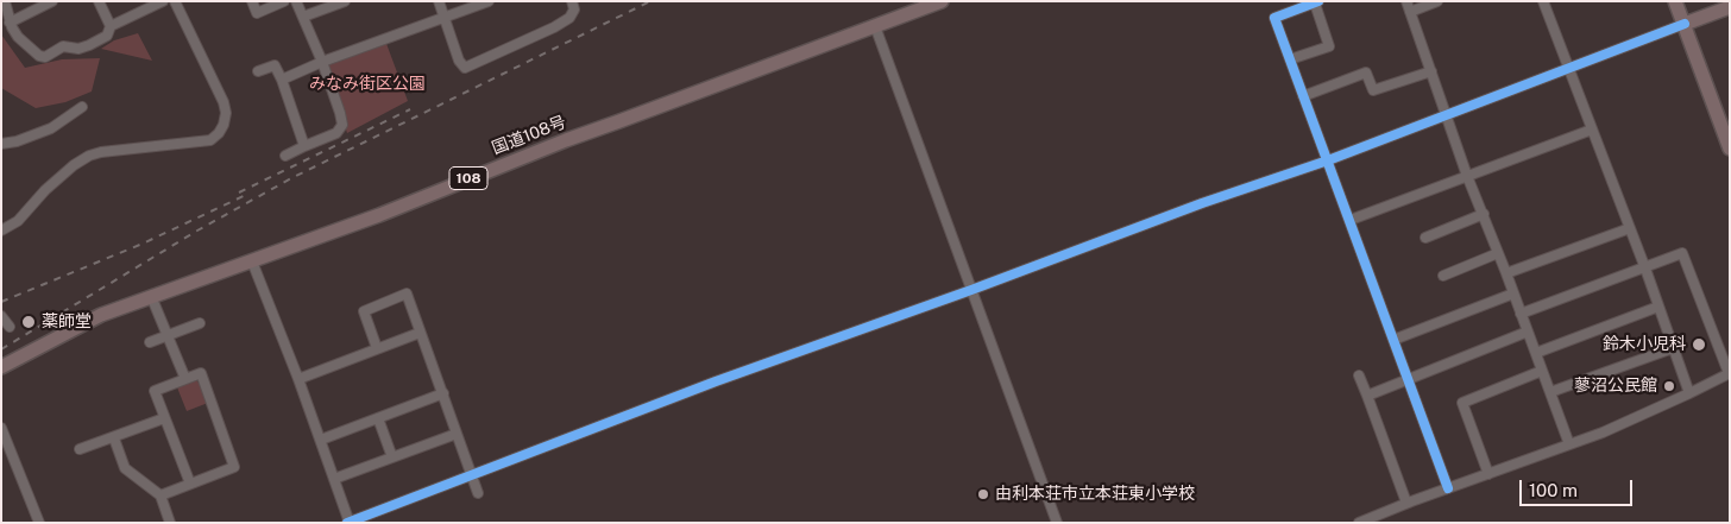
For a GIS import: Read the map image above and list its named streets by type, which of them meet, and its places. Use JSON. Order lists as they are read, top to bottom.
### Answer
{
  "streets": {
    "highway": ["国道108号", "108"]
  },
  "parks": ["みなみ街区公園"],
  "places": [
    "薬師堂",
    "鈴木小児科",
    "蓼沼公民館",
    "由利本荘市立本荘東小学校"
  ],
  "scale_bar": "100 m"
}
